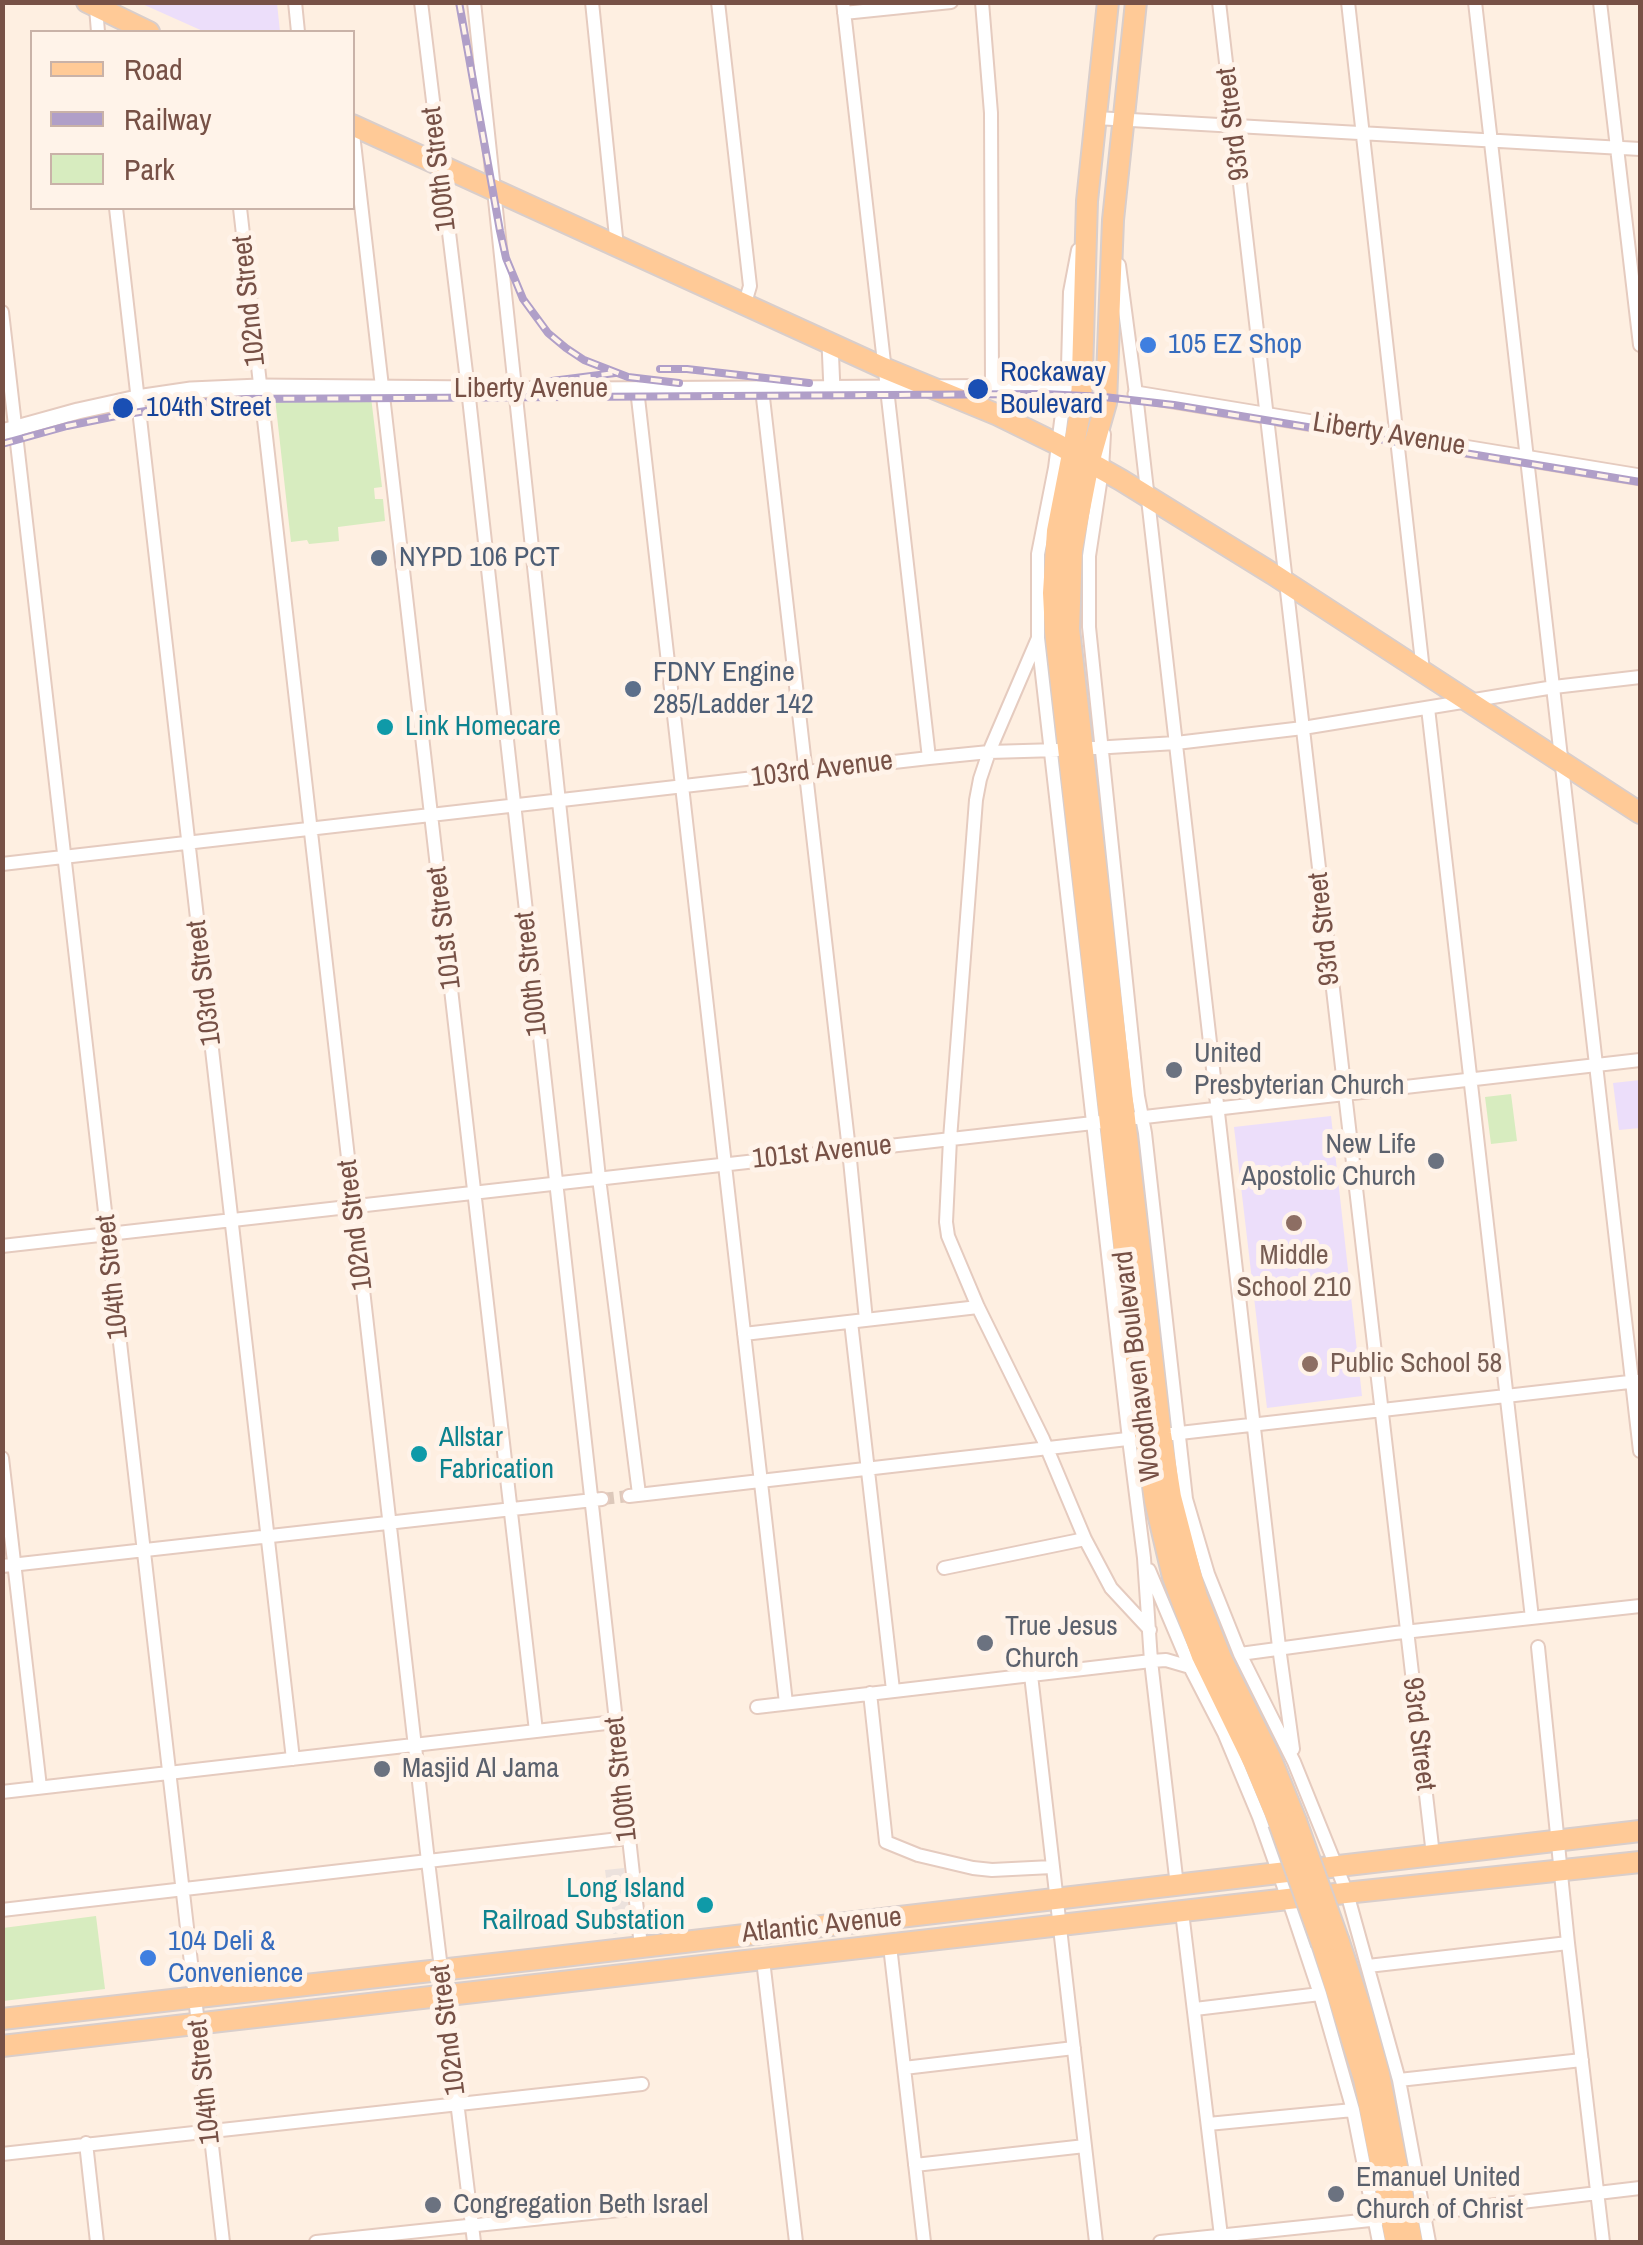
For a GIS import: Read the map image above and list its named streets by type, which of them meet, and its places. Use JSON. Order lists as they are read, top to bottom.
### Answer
{
  "streets": {
    "main road": ["Woodhaven Boulevard", "Atlantic Avenue"],
    "street": [
      "93rd Street",
      "100th Street",
      "102nd Street",
      "Liberty Avenue",
      "103rd Avenue",
      "101st Street",
      "103rd Street",
      "101st Avenue",
      "104th Street"
    ]
  },
  "crossings": [
    ["93rd Street", "Liberty Avenue"],
    ["93rd Street", "103rd Avenue"],
    ["93rd Street", "101st Avenue"],
    ["93rd Street", "Atlantic Avenue"],
    ["100th Street", "Liberty Avenue"],
    ["100th Street", "103rd Avenue"],
    ["100th Street", "101st Avenue"],
    ["100th Street", "Atlantic Avenue"],
    ["102nd Street", "Liberty Avenue"],
    ["102nd Street", "103rd Avenue"],
    ["102nd Street", "101st Avenue"],
    ["102nd Street", "Atlantic Avenue"],
    ["Liberty Avenue", "101st Street"],
    ["Liberty Avenue", "103rd Street"],
    ["Liberty Avenue", "104th Street"],
    ["103rd Avenue", "101st Street"],
    ["103rd Avenue", "103rd Street"],
    ["103rd Avenue", "104th Street"],
    ["103rd Avenue", "Woodhaven Boulevard"],
    ["101st Street", "101st Avenue"],
    ["103rd Street", "101st Avenue"],
    ["101st Avenue", "104th Street"],
    ["101st Avenue", "Woodhaven Boulevard"],
    ["104th Street", "Atlantic Avenue"],
    ["Woodhaven Boulevard", "Atlantic Avenue"]
  ],
  "places": [
    "105 EZ Shop",
    "Rockaway Boulevard",
    "104th Street",
    "NYPD 106 PCT",
    "FDNY Engine 285/Ladder 142",
    "Link Homecare",
    "United Presbyterian Church",
    "New Life Apostolic Church",
    "Middle School 210",
    "Public School 58",
    "Allstar Fabrication",
    "True Jesus Church",
    "Masjid Al Jama",
    "Long Island Railroad Substation",
    "104 Deli & Convenience",
    "Emanuel United Church of Christ",
    "Congregation Beth Israel"
  ],
  "legend": ["Road", "Railway", "Park"]
}
